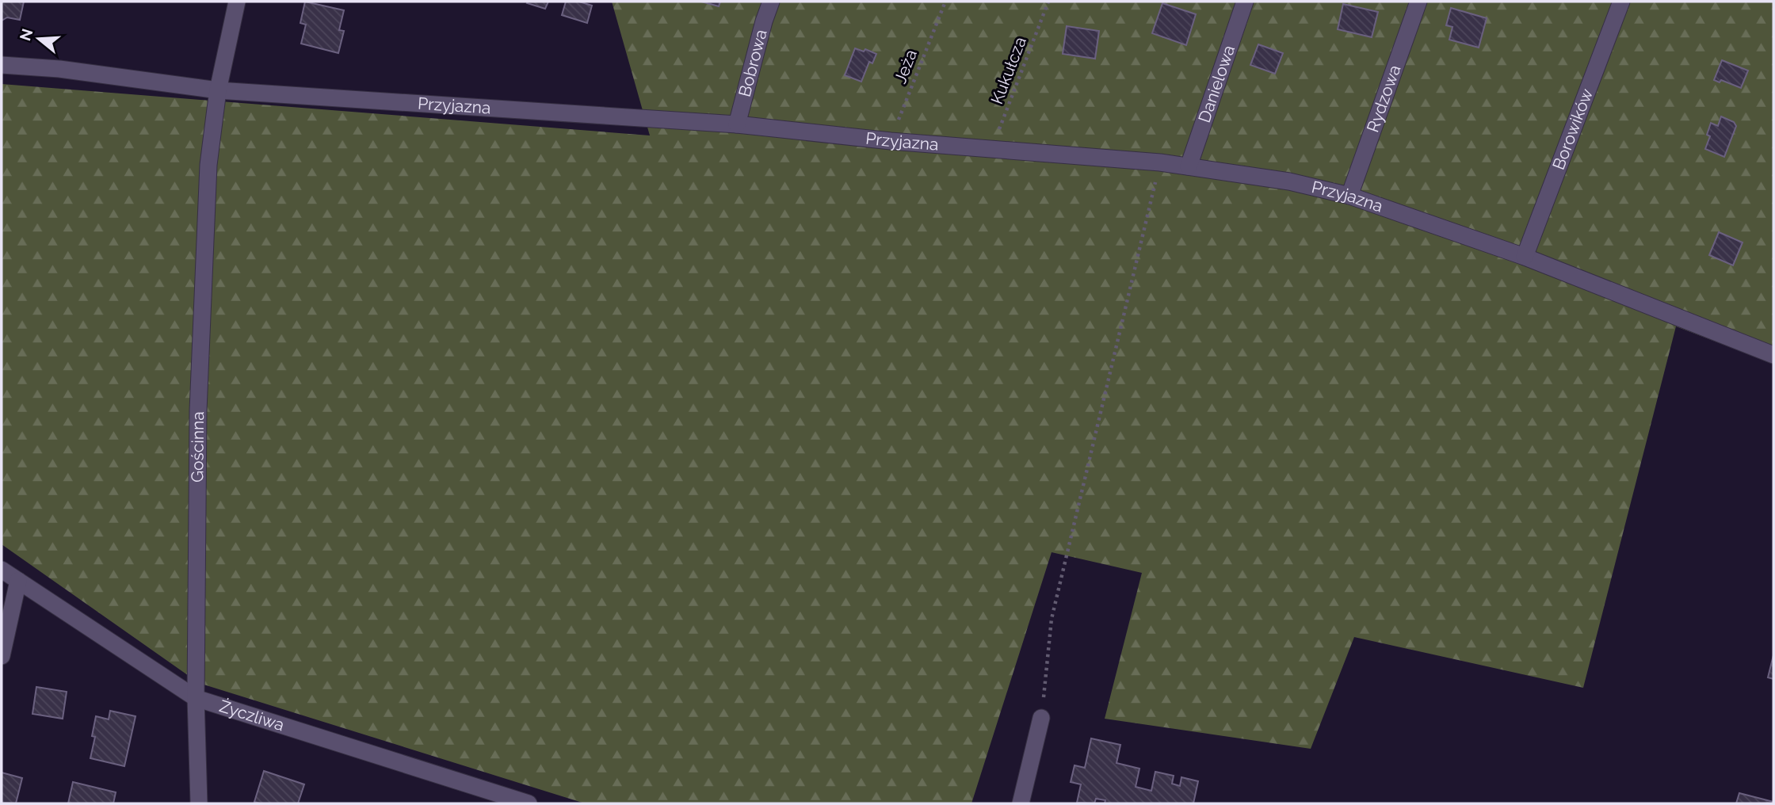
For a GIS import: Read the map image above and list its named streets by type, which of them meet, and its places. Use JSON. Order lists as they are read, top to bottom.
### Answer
{
  "streets": {
    "street": [
      "Bobrowa",
      "Danielowa",
      "Rydzowa",
      "Przyjazna",
      "Borowików",
      "Gościnna",
      "Życzliwa"
    ],
    "path": ["Jeża", "Kukułcza"]
  },
  "crossings": [
    ["Bobrowa", "Przyjazna"],
    ["Jeża", "Przyjazna"],
    ["Kukułcza", "Przyjazna"],
    ["Danielowa", "Przyjazna"],
    ["Rydzowa", "Przyjazna"],
    ["Przyjazna", "Borowików"],
    ["Przyjazna", "Gościnna"],
    ["Gościnna", "Życzliwa"]
  ],
  "north": "left"
}
